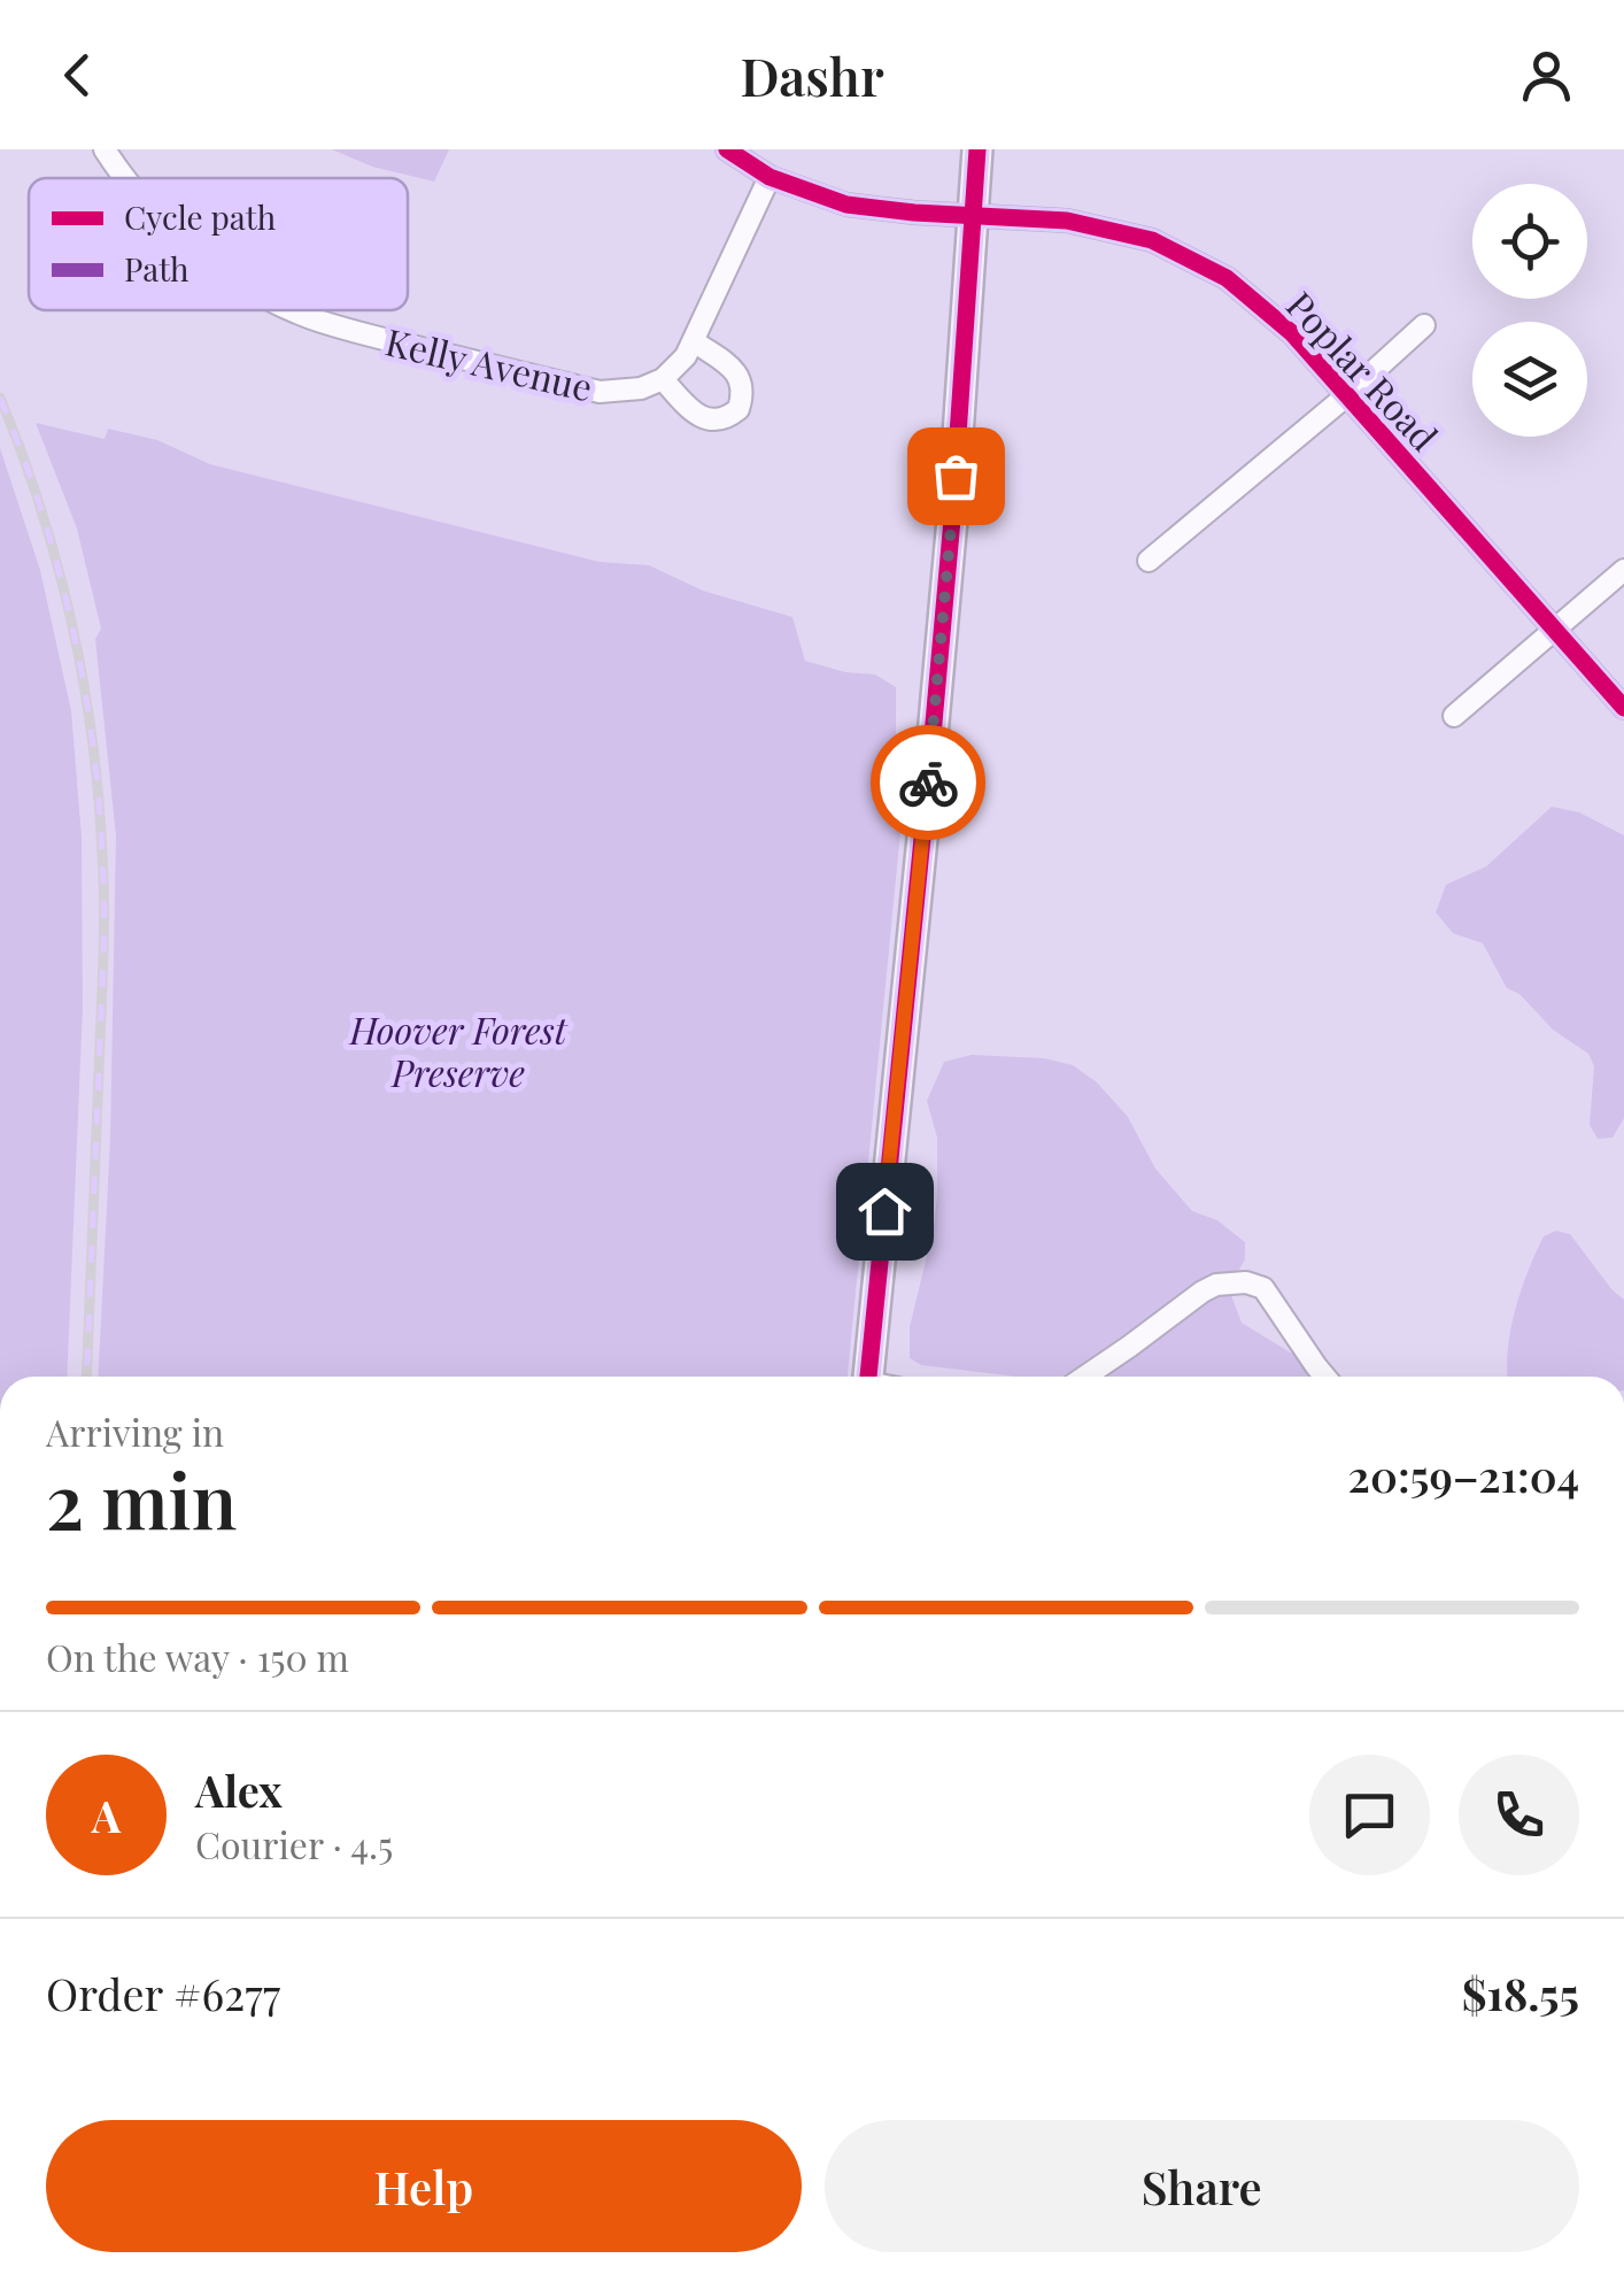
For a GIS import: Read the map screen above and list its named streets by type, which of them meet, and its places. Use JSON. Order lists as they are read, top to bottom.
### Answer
{
  "streets": {
    "street": ["Kelly Avenue", "Poplar Road"]
  },
  "parks": ["Hoover Forest Preserve"],
  "legend": ["Cycle path", "Path"],
  "page": {
    "header": "Dashr",
    "heading": ["2 min", "Arriving in", "20:59–21:04"],
    "panel": [
      "Alex",
      "Courier · 4.5",
      "Order #6277",
      "$18.55"
    ],
    "bar": "On the way · 150 m",
    "round": "A",
    "buttons": ["Help", "Share"]
  }
}
